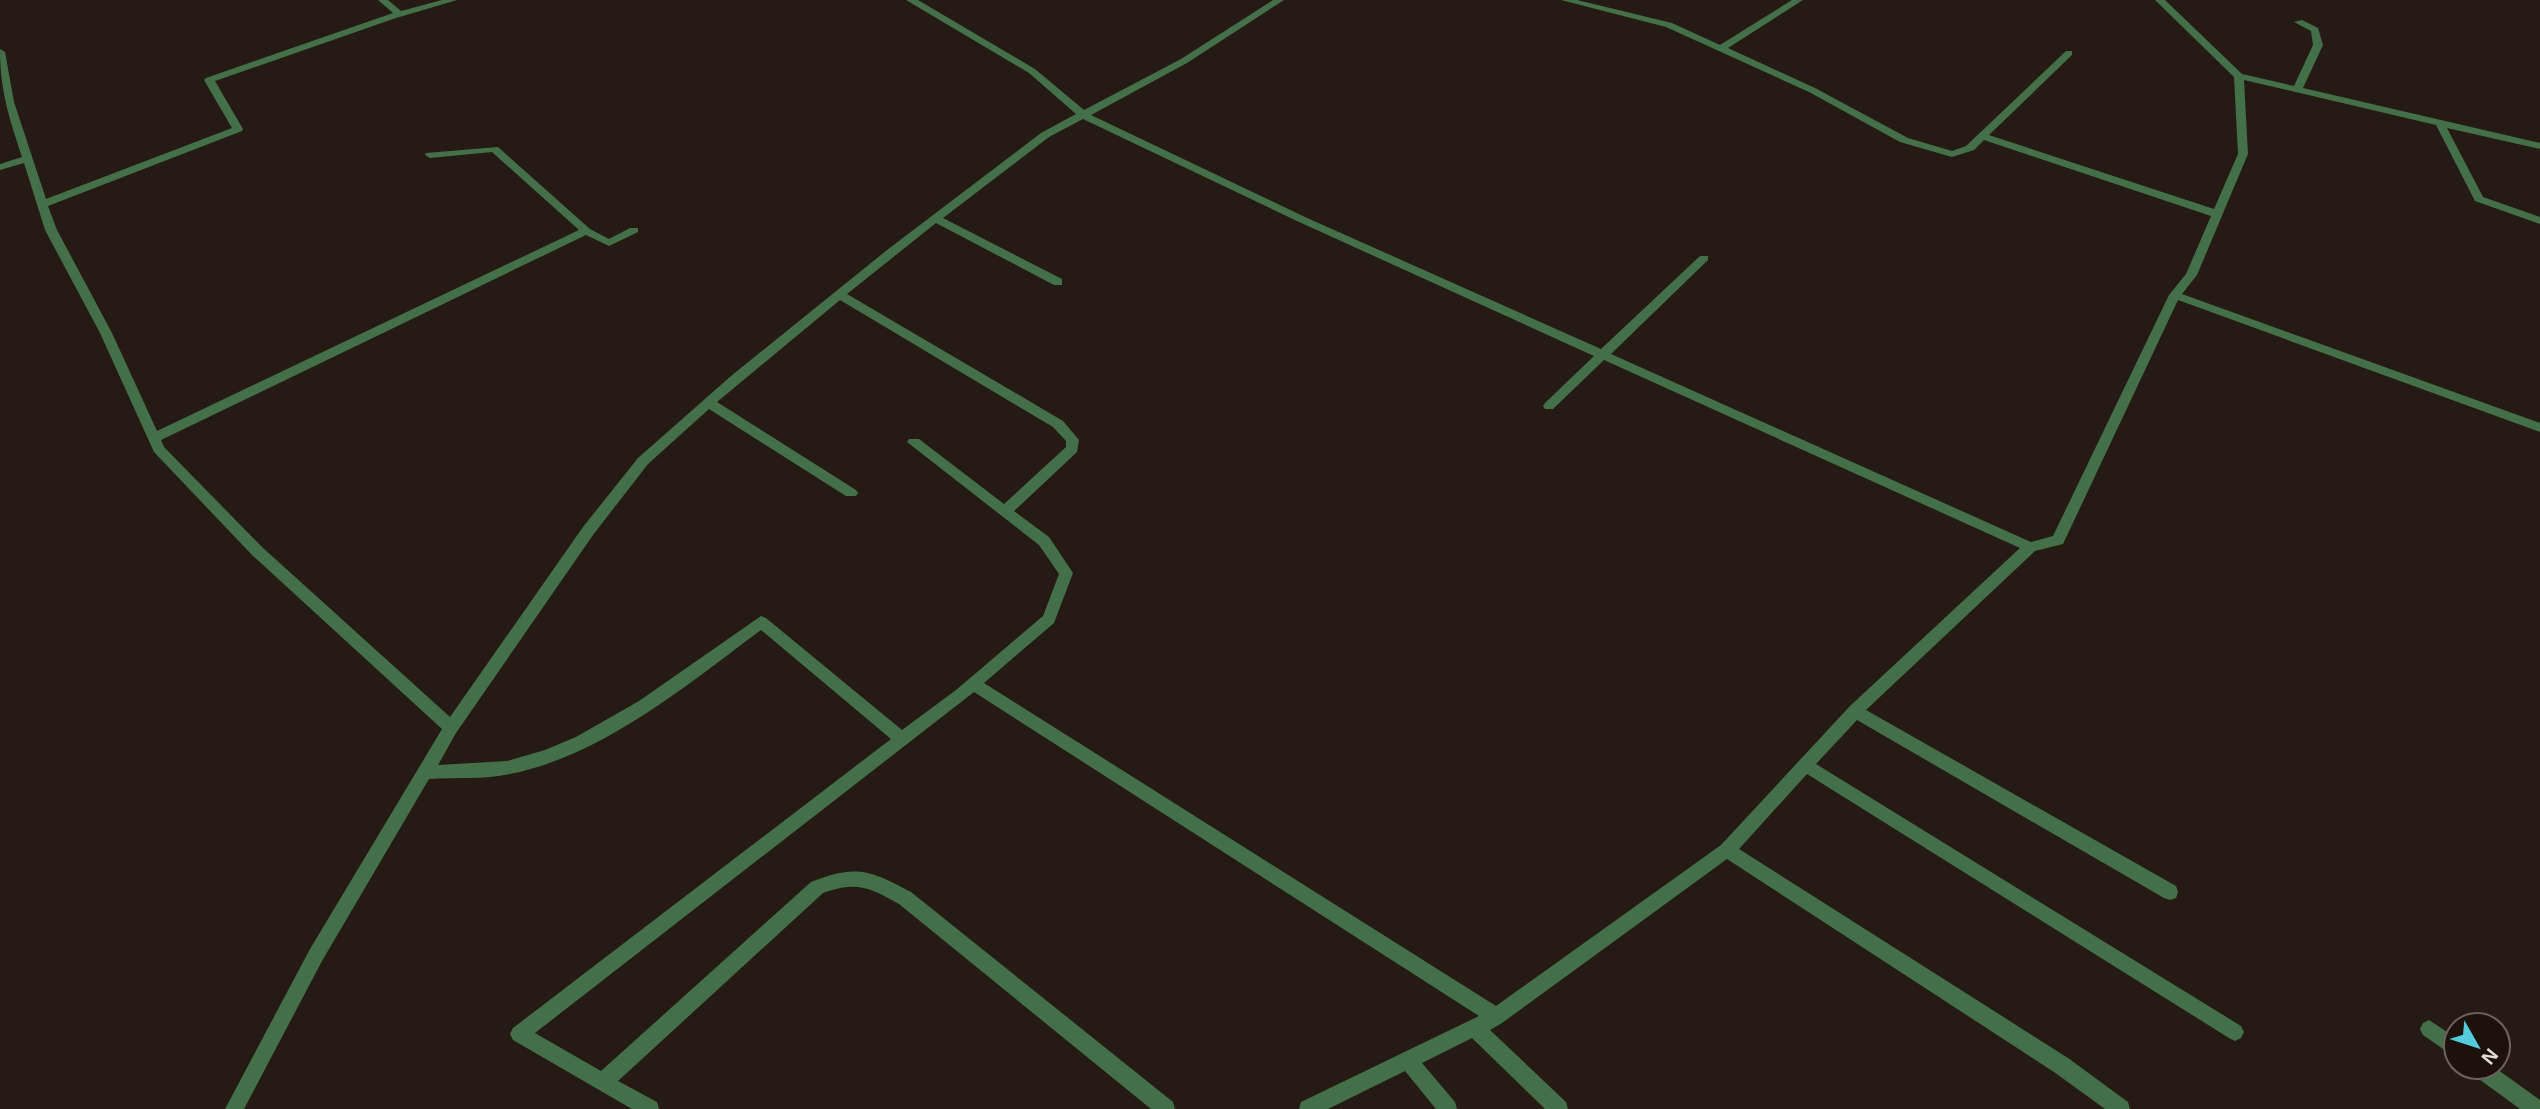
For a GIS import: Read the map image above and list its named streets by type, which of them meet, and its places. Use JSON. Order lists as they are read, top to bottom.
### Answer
{
  "north": "bottom right"
}
